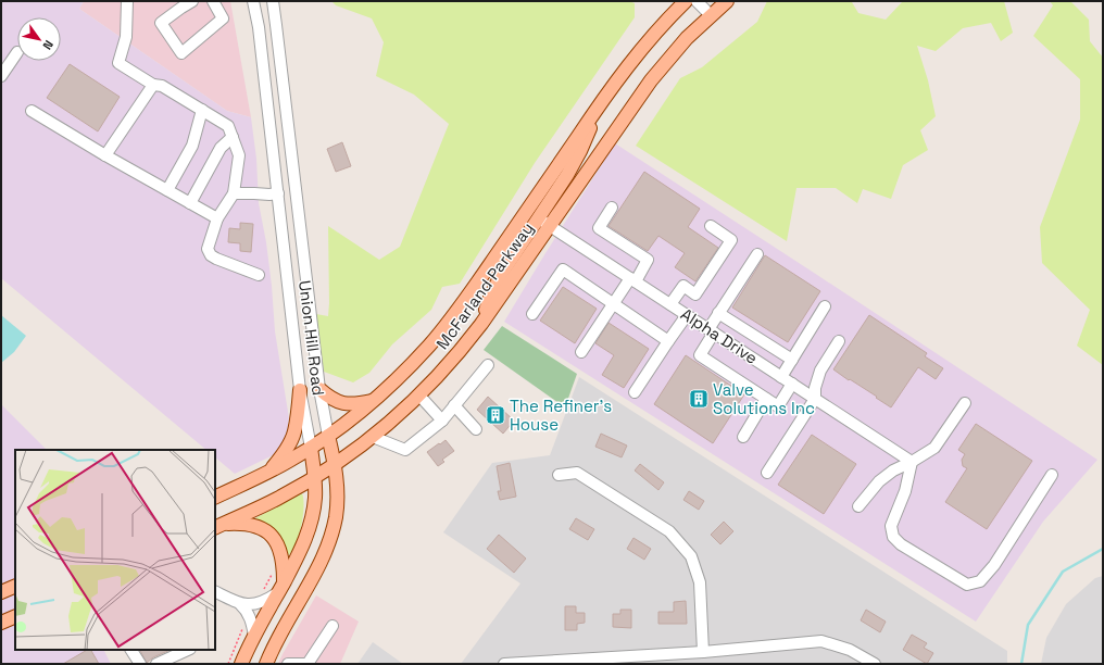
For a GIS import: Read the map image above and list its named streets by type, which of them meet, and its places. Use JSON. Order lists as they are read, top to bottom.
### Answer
{
  "streets": {
    "main road": ["McFarland Parkway", "Union Hill Road"],
    "street": ["Alpha Drive"]
  },
  "crossings": [
    ["McFarland Parkway", "Alpha Drive"],
    ["McFarland Parkway", "Union Hill Road"]
  ],
  "places": {
    "building": ["Valve Solutions Inc", "The Refiner's House"]
  },
  "north": "bottom right"
}
